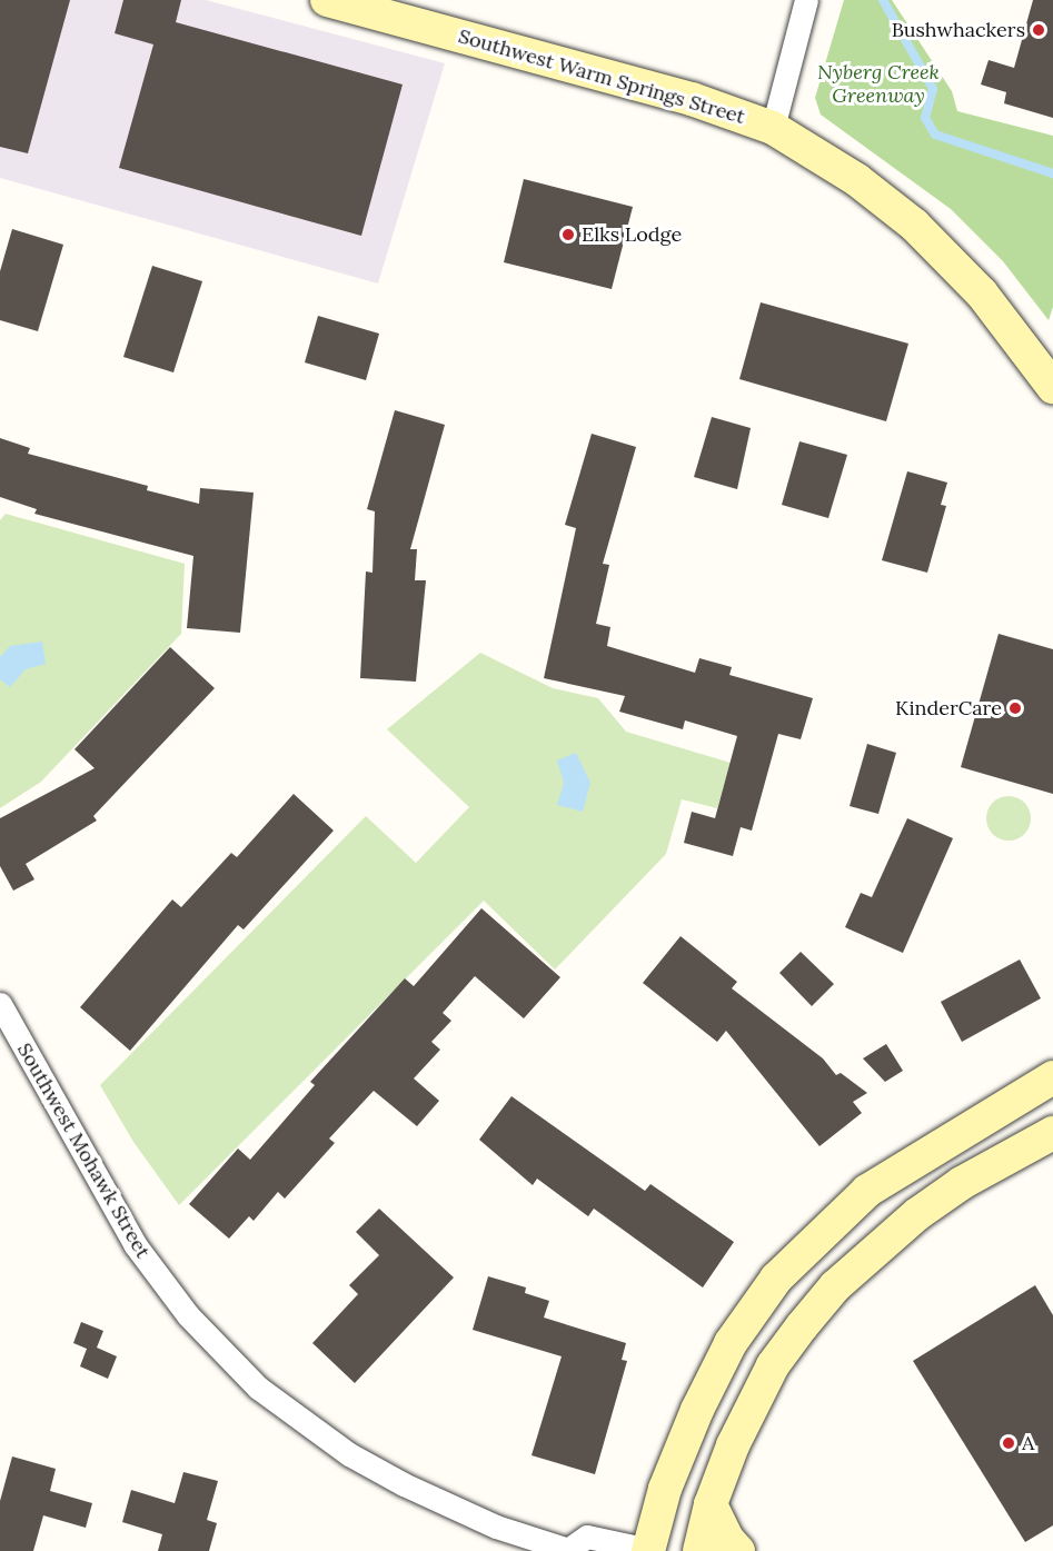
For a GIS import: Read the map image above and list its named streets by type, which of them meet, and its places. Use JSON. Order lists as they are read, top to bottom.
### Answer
{
  "streets": {
    "street": ["Southwest Warm Springs Street", "Southwest Mohawk Street"]
  },
  "parks": ["Nyberg Creek Greenway"],
  "places": [
    "Bushwhackers",
    "Elks Lodge",
    "KinderCare",
    "A"
  ]
}
